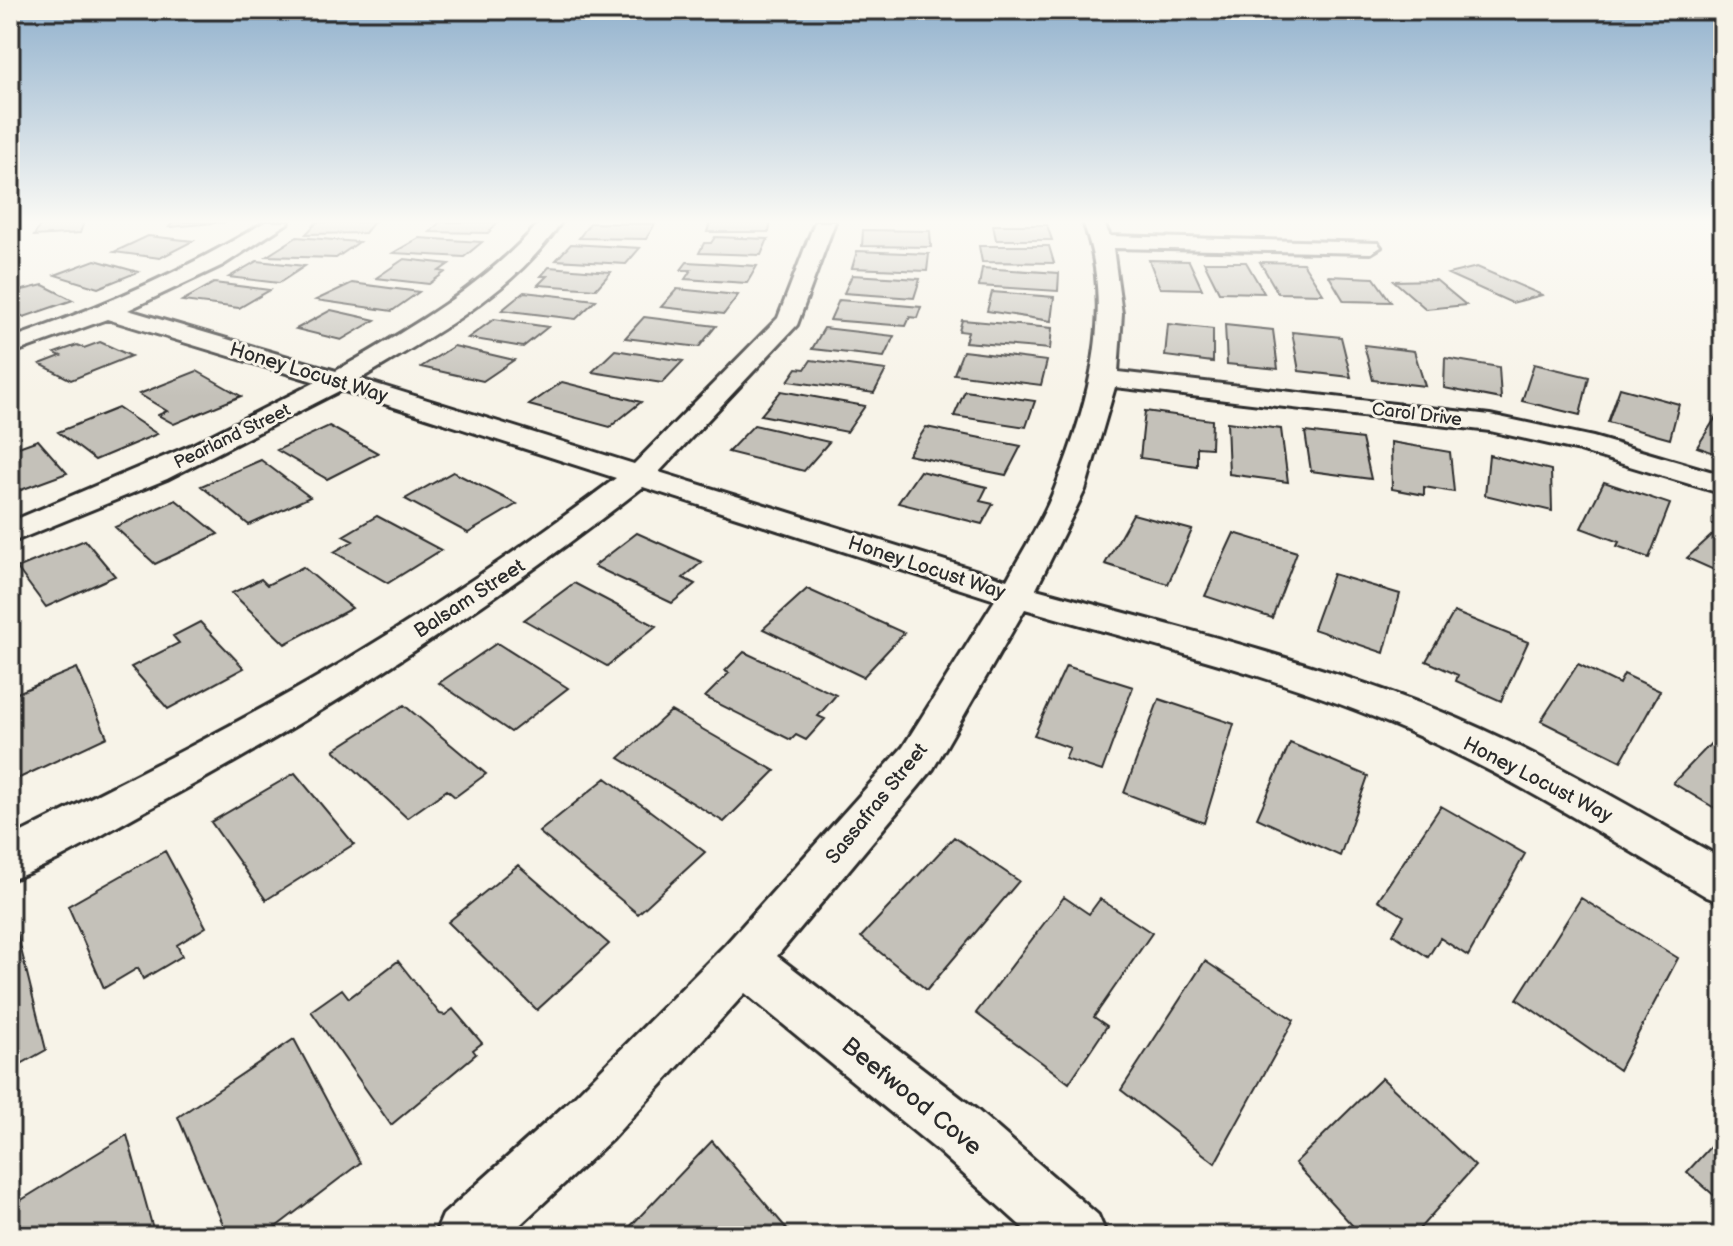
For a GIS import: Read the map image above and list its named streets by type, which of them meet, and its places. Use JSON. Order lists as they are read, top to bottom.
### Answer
{
  "streets": {
    "street": [
      "Honey Locust Way",
      "Carol Drive",
      "Pearland Street",
      "Balsam Street",
      "Sassafras Street",
      "Beefwood Cove"
    ]
  },
  "crossings": [
    ["Honey Locust Way", "Pearland Street"],
    ["Honey Locust Way", "Balsam Street"],
    ["Honey Locust Way", "Sassafras Street"],
    ["Carol Drive", "Sassafras Street"],
    ["Sassafras Street", "Beefwood Cove"]
  ]
}
